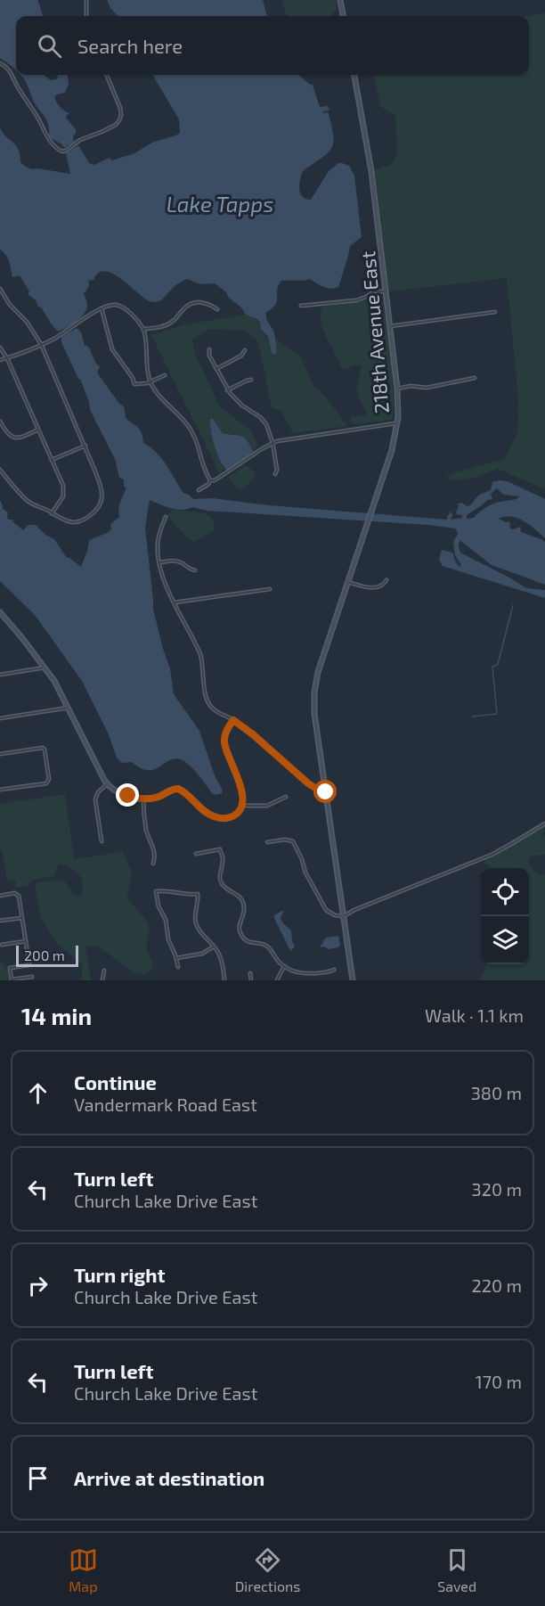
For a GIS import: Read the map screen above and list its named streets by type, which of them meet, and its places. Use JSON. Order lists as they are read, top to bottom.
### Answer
{
  "streets": {
    "street": ["218th Avenue East"]
  },
  "water": ["Lake Tapps"],
  "scale_bar": "200 m",
  "page": {
    "search": "Search here",
    "scale": "200 m",
    "heading": ["14 min", "Walk · 1.1 km"],
    "list": [
      ["Continue", "Vandermark Road East", "380 m"],
      ["Turn left", "Church Lake Drive East", "320 m"],
      ["Turn right", "Church Lake Drive East", "220 m"],
      ["Turn left", "Church Lake Drive East", "170 m"],
      "Arrive at destination"
    ],
    "nav": ["Map", "Directions", "Saved"]
  }
}
